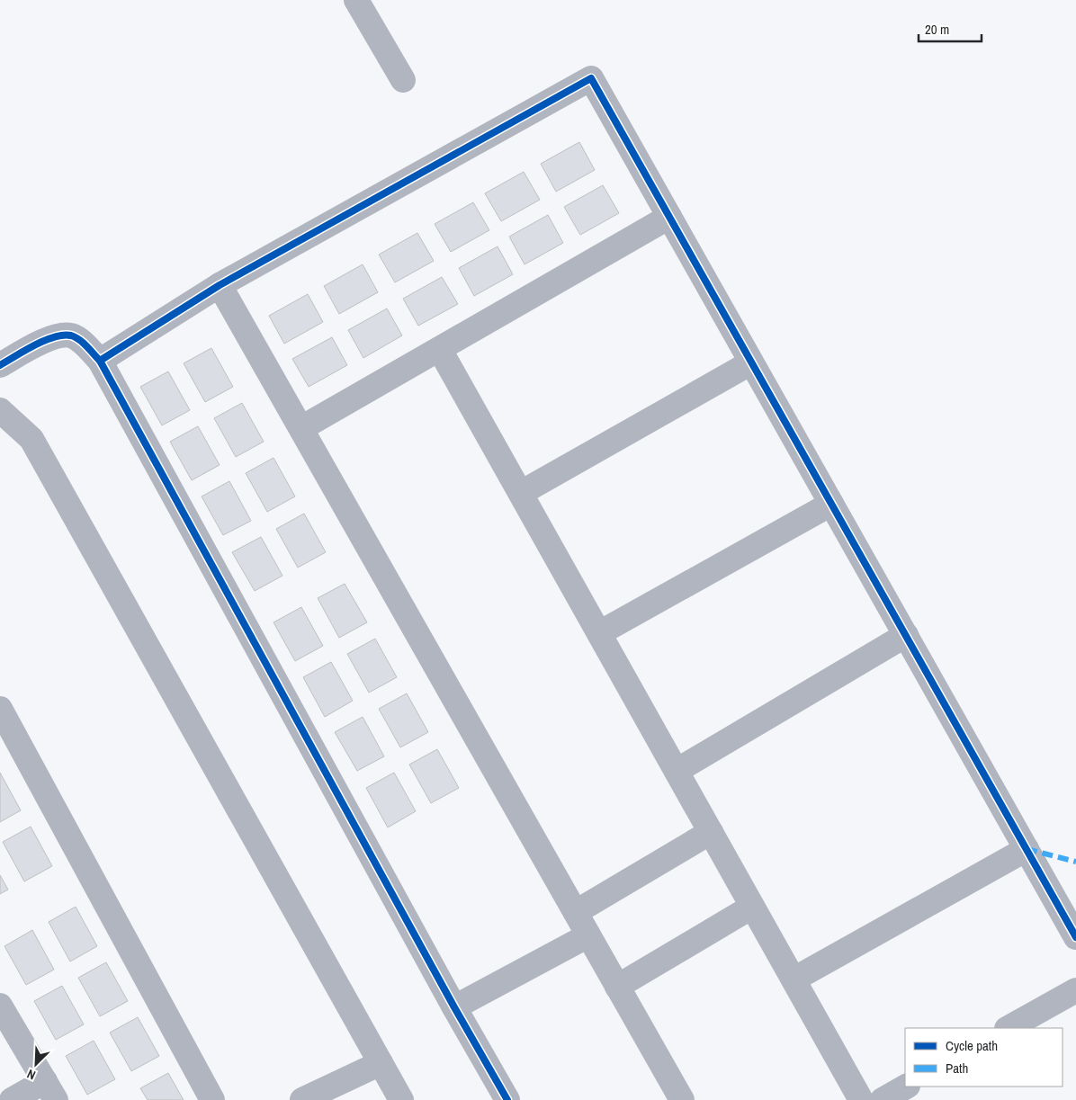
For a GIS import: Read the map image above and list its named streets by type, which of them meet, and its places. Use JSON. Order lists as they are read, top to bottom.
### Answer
{
  "legend": ["Cycle path", "Path"],
  "scale_bar": "20 m",
  "north": "bottom left"
}
